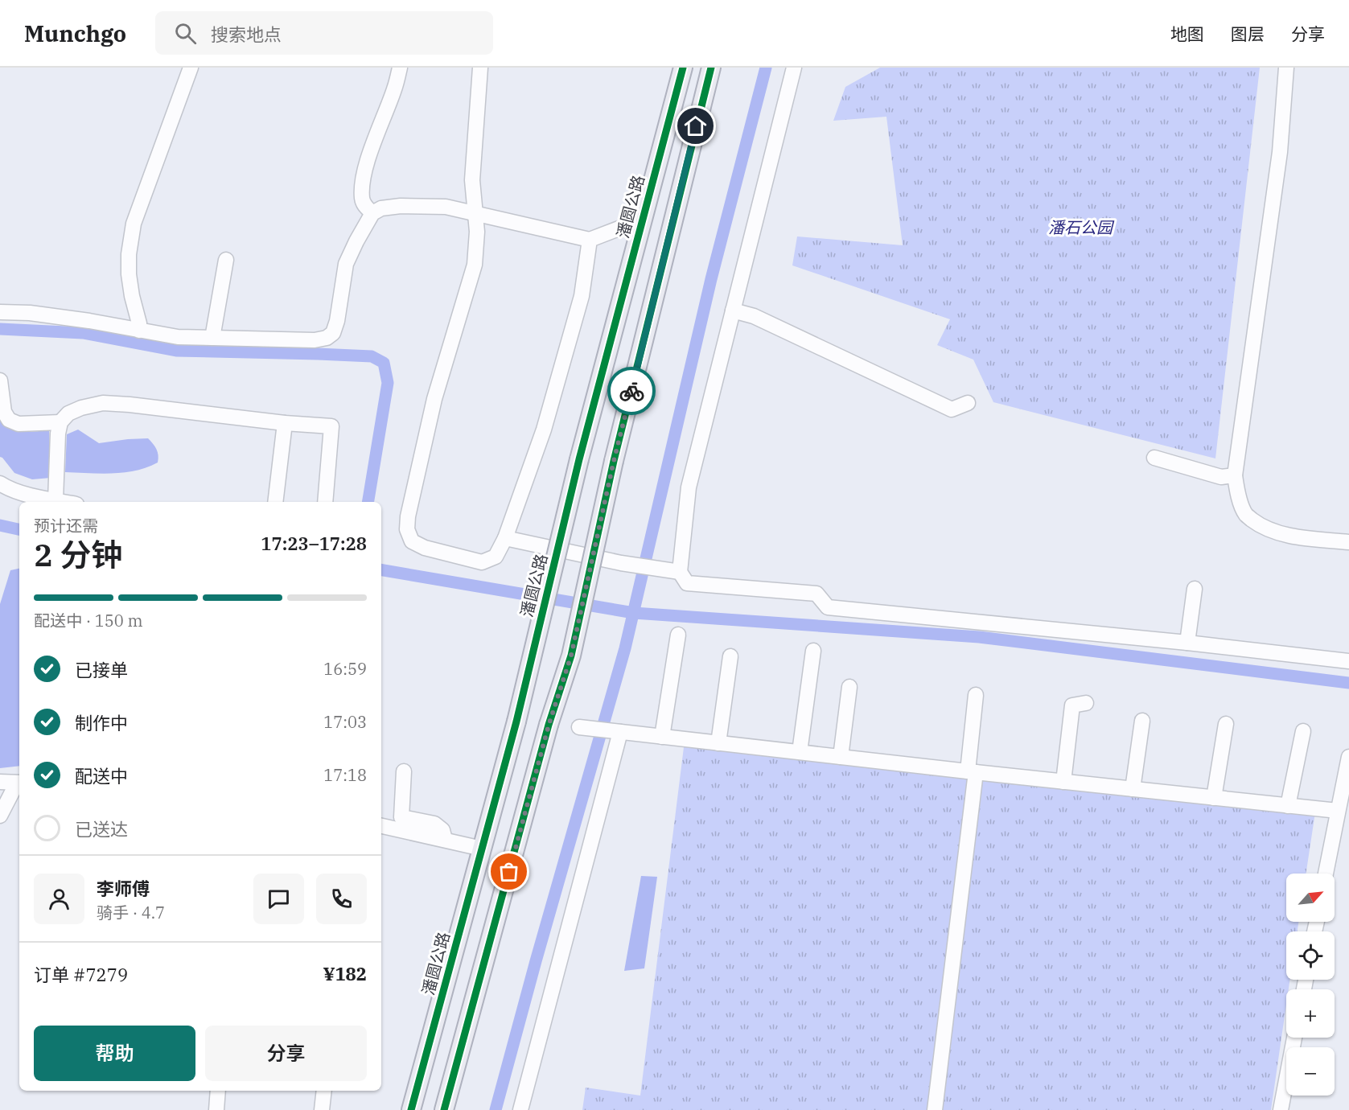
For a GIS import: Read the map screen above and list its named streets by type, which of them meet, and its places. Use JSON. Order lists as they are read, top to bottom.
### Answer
{
  "streets": {
    "main road": ["潘圆公路"]
  },
  "parks": ["潘石公园"],
  "north": "top right",
  "page": {
    "header": "Munchgo",
    "search": "搜索地点",
    "nav": ["地图", "图层", "分享"],
    "heading": ["2 分钟", "预计还需", "17:23–17:28"],
    "panel": [
      "李师傅",
      "骑手 · 4.7",
      "订单 #7279",
      "¥182"
    ],
    "bar": "配送中 · 150 m",
    "list": [
      ["已接单", "16:59"],
      ["制作中", "17:03"],
      ["配送中", "17:18"],
      "已送达"
    ],
    "map_buttons": ["+", "−"],
    "buttons": ["帮助", "分享"]
  }
}
